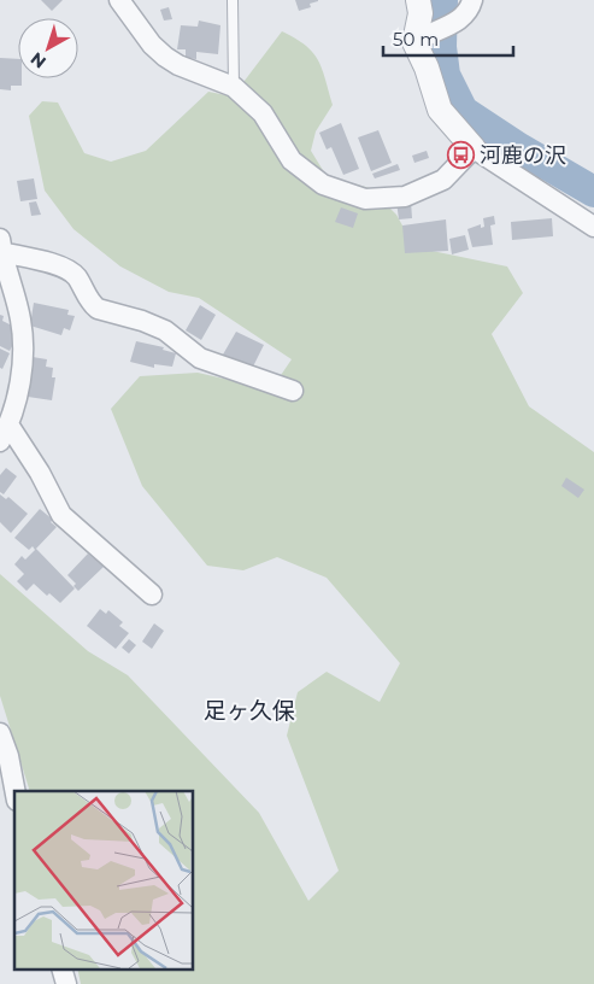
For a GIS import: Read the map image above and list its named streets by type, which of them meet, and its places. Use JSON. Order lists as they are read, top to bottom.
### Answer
{
  "districts": ["足ヶ久保"],
  "places": {
    "bus stop": ["河鹿の沢"]
  },
  "scale_bar": "50 m",
  "north": "bottom left"
}
